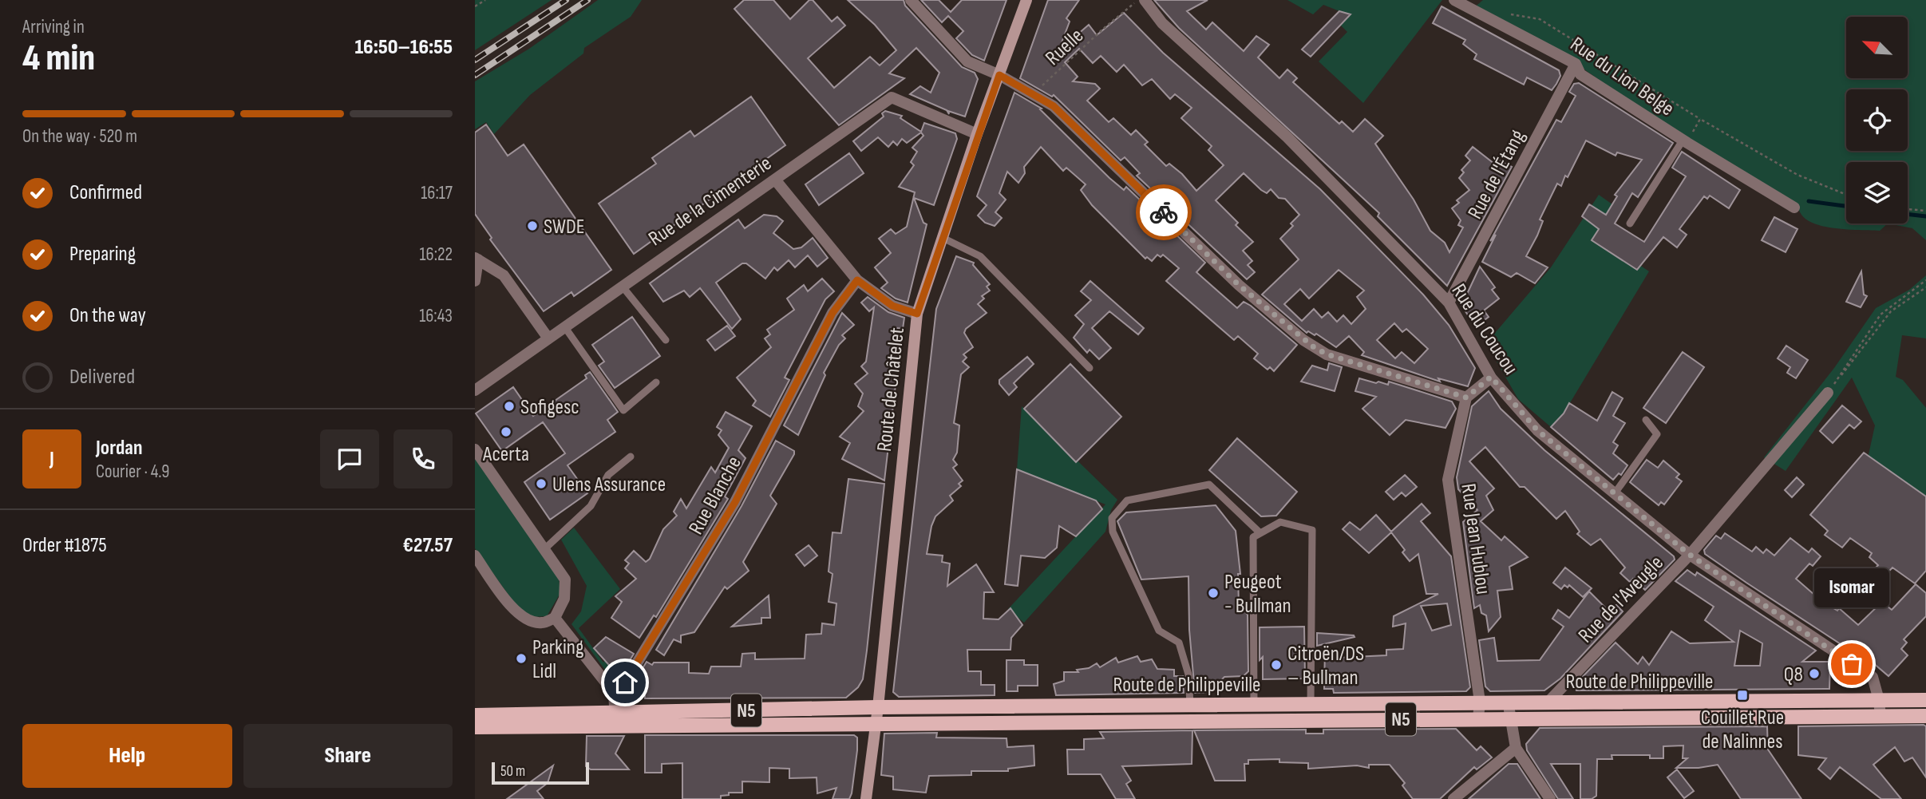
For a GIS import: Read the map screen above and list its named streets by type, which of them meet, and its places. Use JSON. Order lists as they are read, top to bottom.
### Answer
{
  "streets": {
    "main road": ["Route de Châtelet", "Route de Philippeville", "N5"],
    "street": [
      "Rue du Lion Belge",
      "Rue de l'Étang",
      "Rue de la Cimenterie",
      "Rue du Coucou",
      "Rue Blanche",
      "Rue Jean Hublou",
      "Rue de l'Aveugle"
    ],
    "path": ["Ruelle"]
  },
  "crossings": [
    ["Rue du Lion Belge", "Rue de l'Étang"],
    ["Rue de l'Étang", "Rue du Coucou"],
    ["Rue de la Cimenterie", "Route de Châtelet"],
    ["Rue du Coucou", "Rue de l'Aveugle"],
    ["Rue du Coucou", "Route de Philippeville"],
    ["Route de Châtelet", "Route de Philippeville"],
    ["Rue Jean Hublou", "Route de Philippeville"],
    ["Rue de l'Aveugle", "Route de Philippeville"],
    ["Route de Philippeville", "N5"]
  ],
  "places": {
    "other": [
      "SWDE",
      "Sofigesc",
      "Acerta",
      "Ulens Assurance",
      "Peugeot - Bullman",
      "Parking Lidl",
      "Isomar",
      "Citroën/DS – Bullman",
      "Q8"
    ],
    "transit": ["Couillet Rue de Nalinnes"]
  },
  "scale_bar": "50 m",
  "north": "top left",
  "page": {
    "heading": ["4 min", "Arriving in", "16:50–16:55"],
    "panel": [
      "Jordan",
      "Courier · 4.9",
      "Order #1875",
      "€27.57"
    ],
    "bar": "On the way · 520 m",
    "list": [
      ["Confirmed", "16:17"],
      ["Preparing", "16:22"],
      ["On the way", "16:43"],
      "Delivered"
    ],
    "round": "J",
    "bubble": "Isomar",
    "buttons": ["Help", "Share"],
    "scale": "50 m"
  }
}
